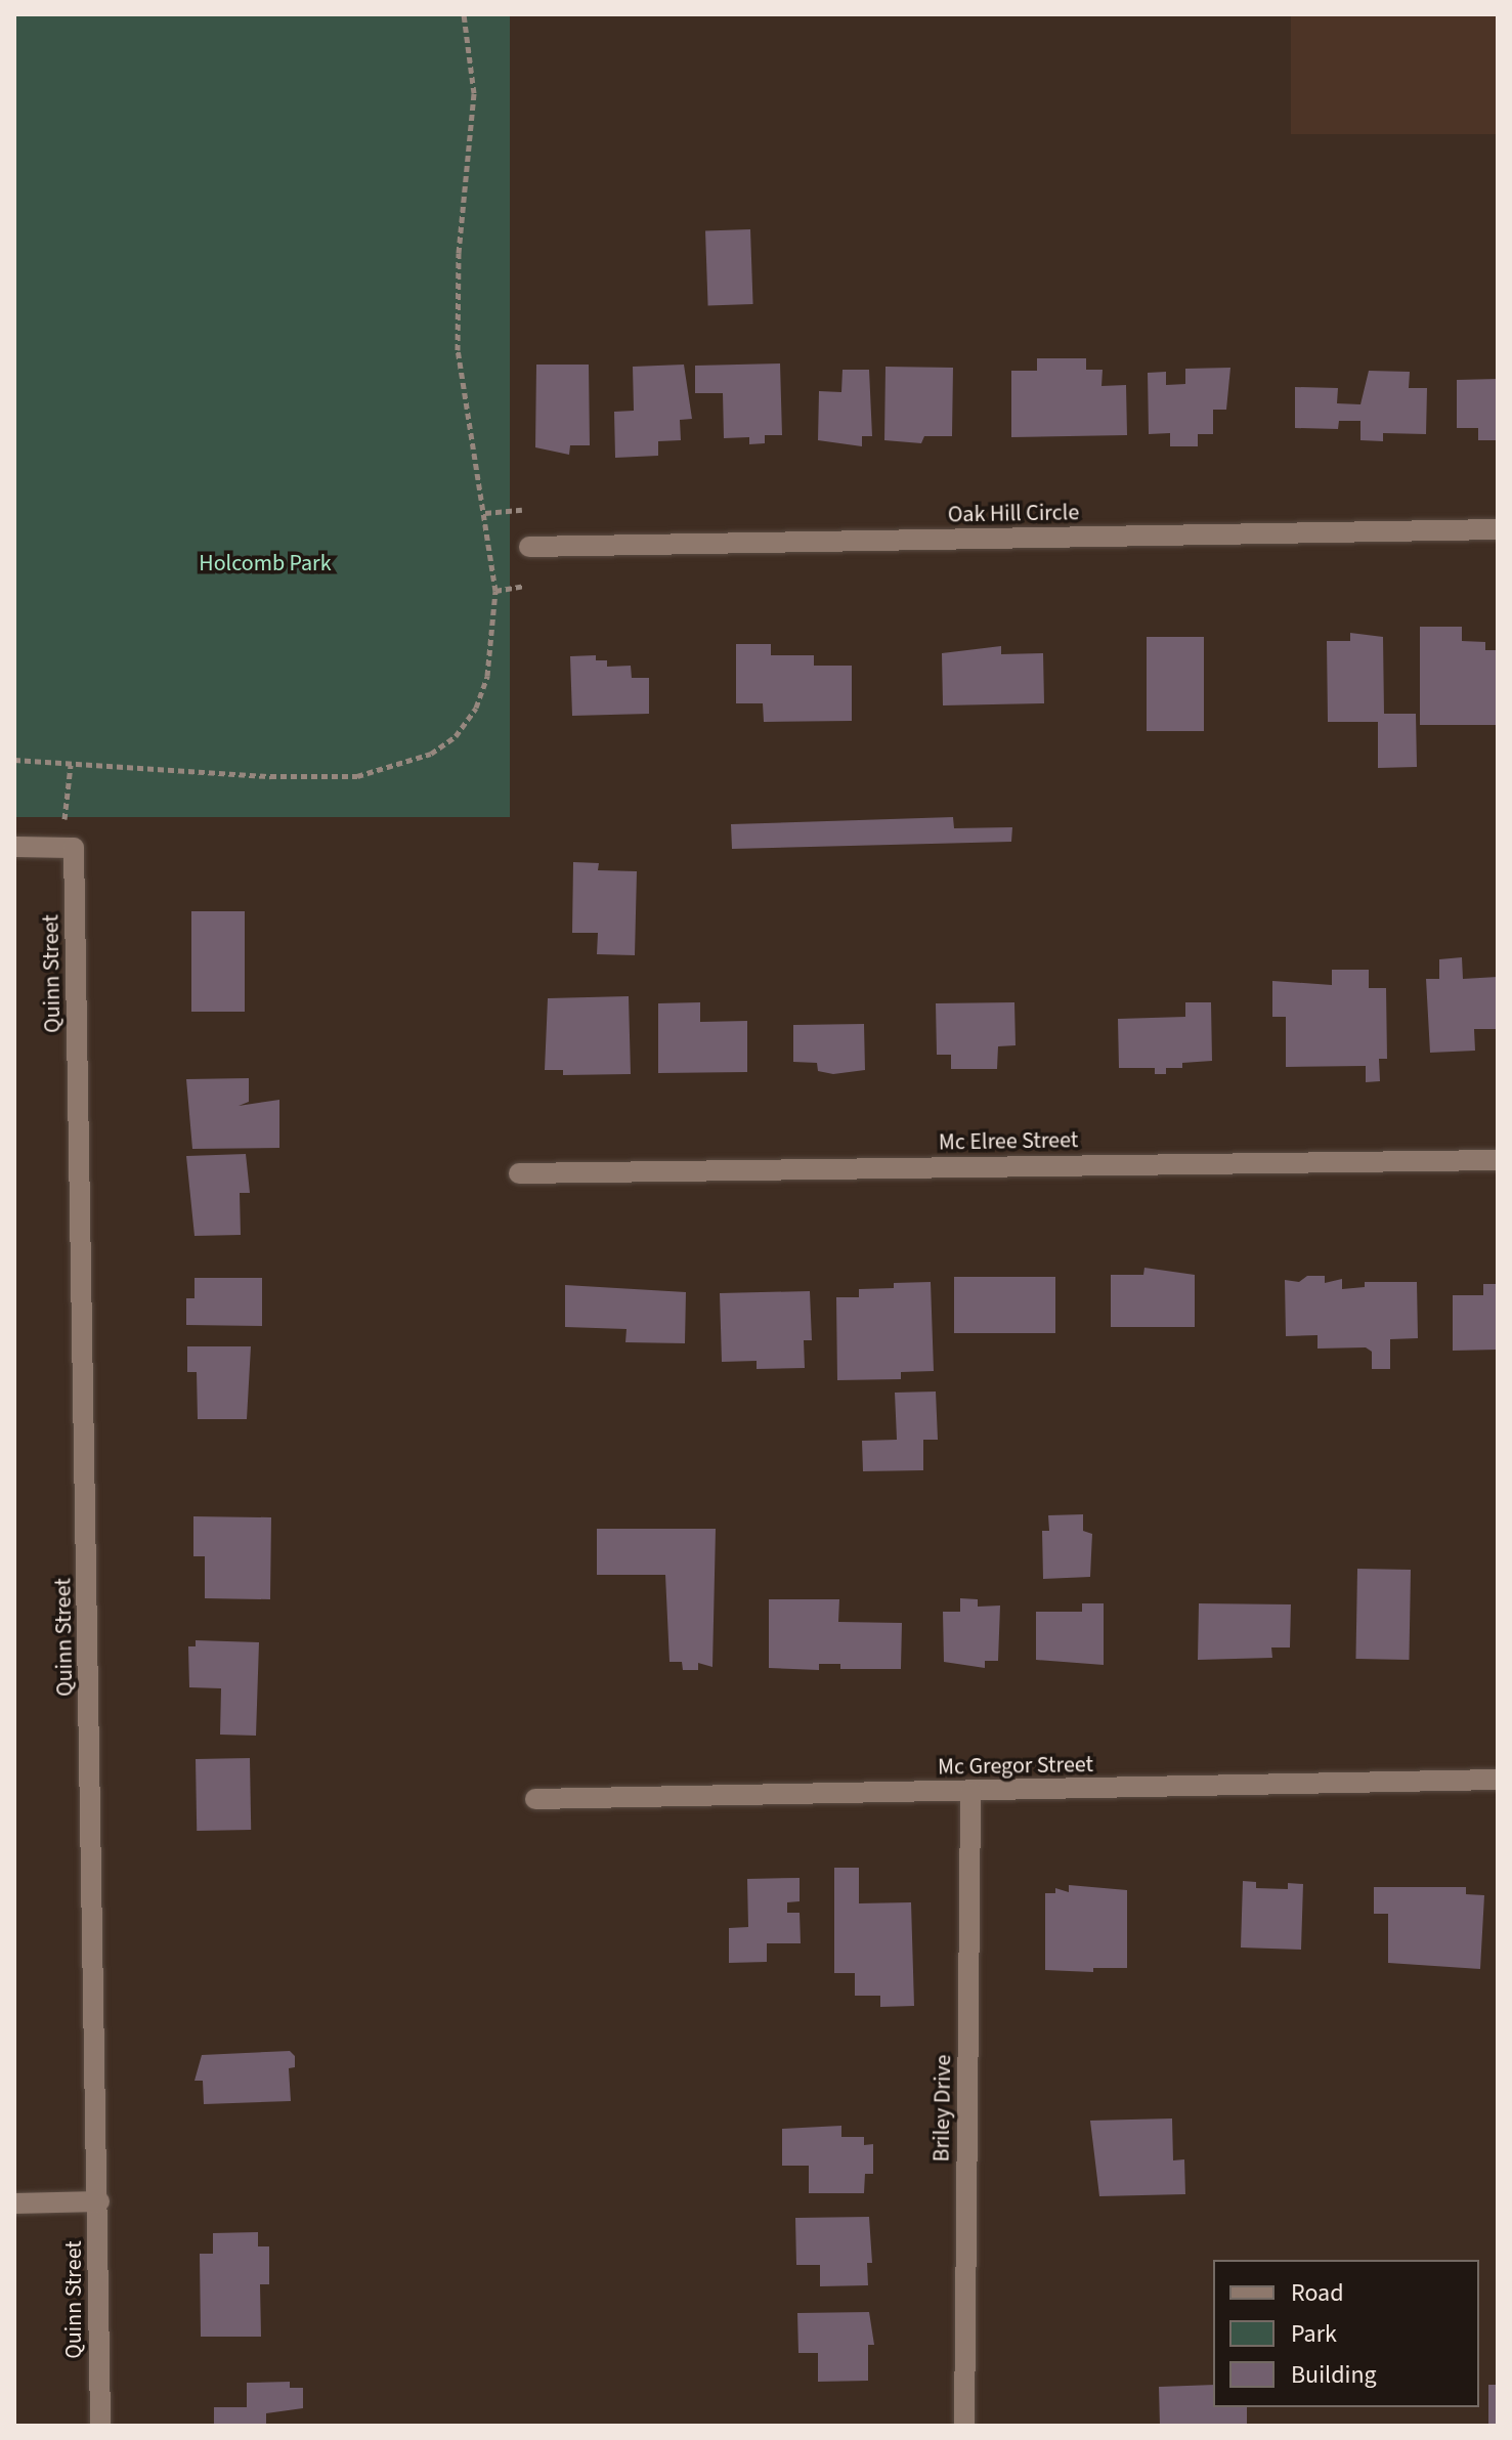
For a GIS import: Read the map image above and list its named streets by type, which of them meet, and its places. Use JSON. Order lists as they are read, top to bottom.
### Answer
{
  "streets": {
    "street": [
      "Oak Hill Circle",
      "Quinn Street",
      "Mc Elree Street",
      "Mc Gregor Street",
      "Briley Drive"
    ]
  },
  "crossings": [
    ["Mc Gregor Street", "Briley Drive"]
  ],
  "parks": ["Holcomb Park"],
  "legend": ["Road", "Park", "Building"]
}
